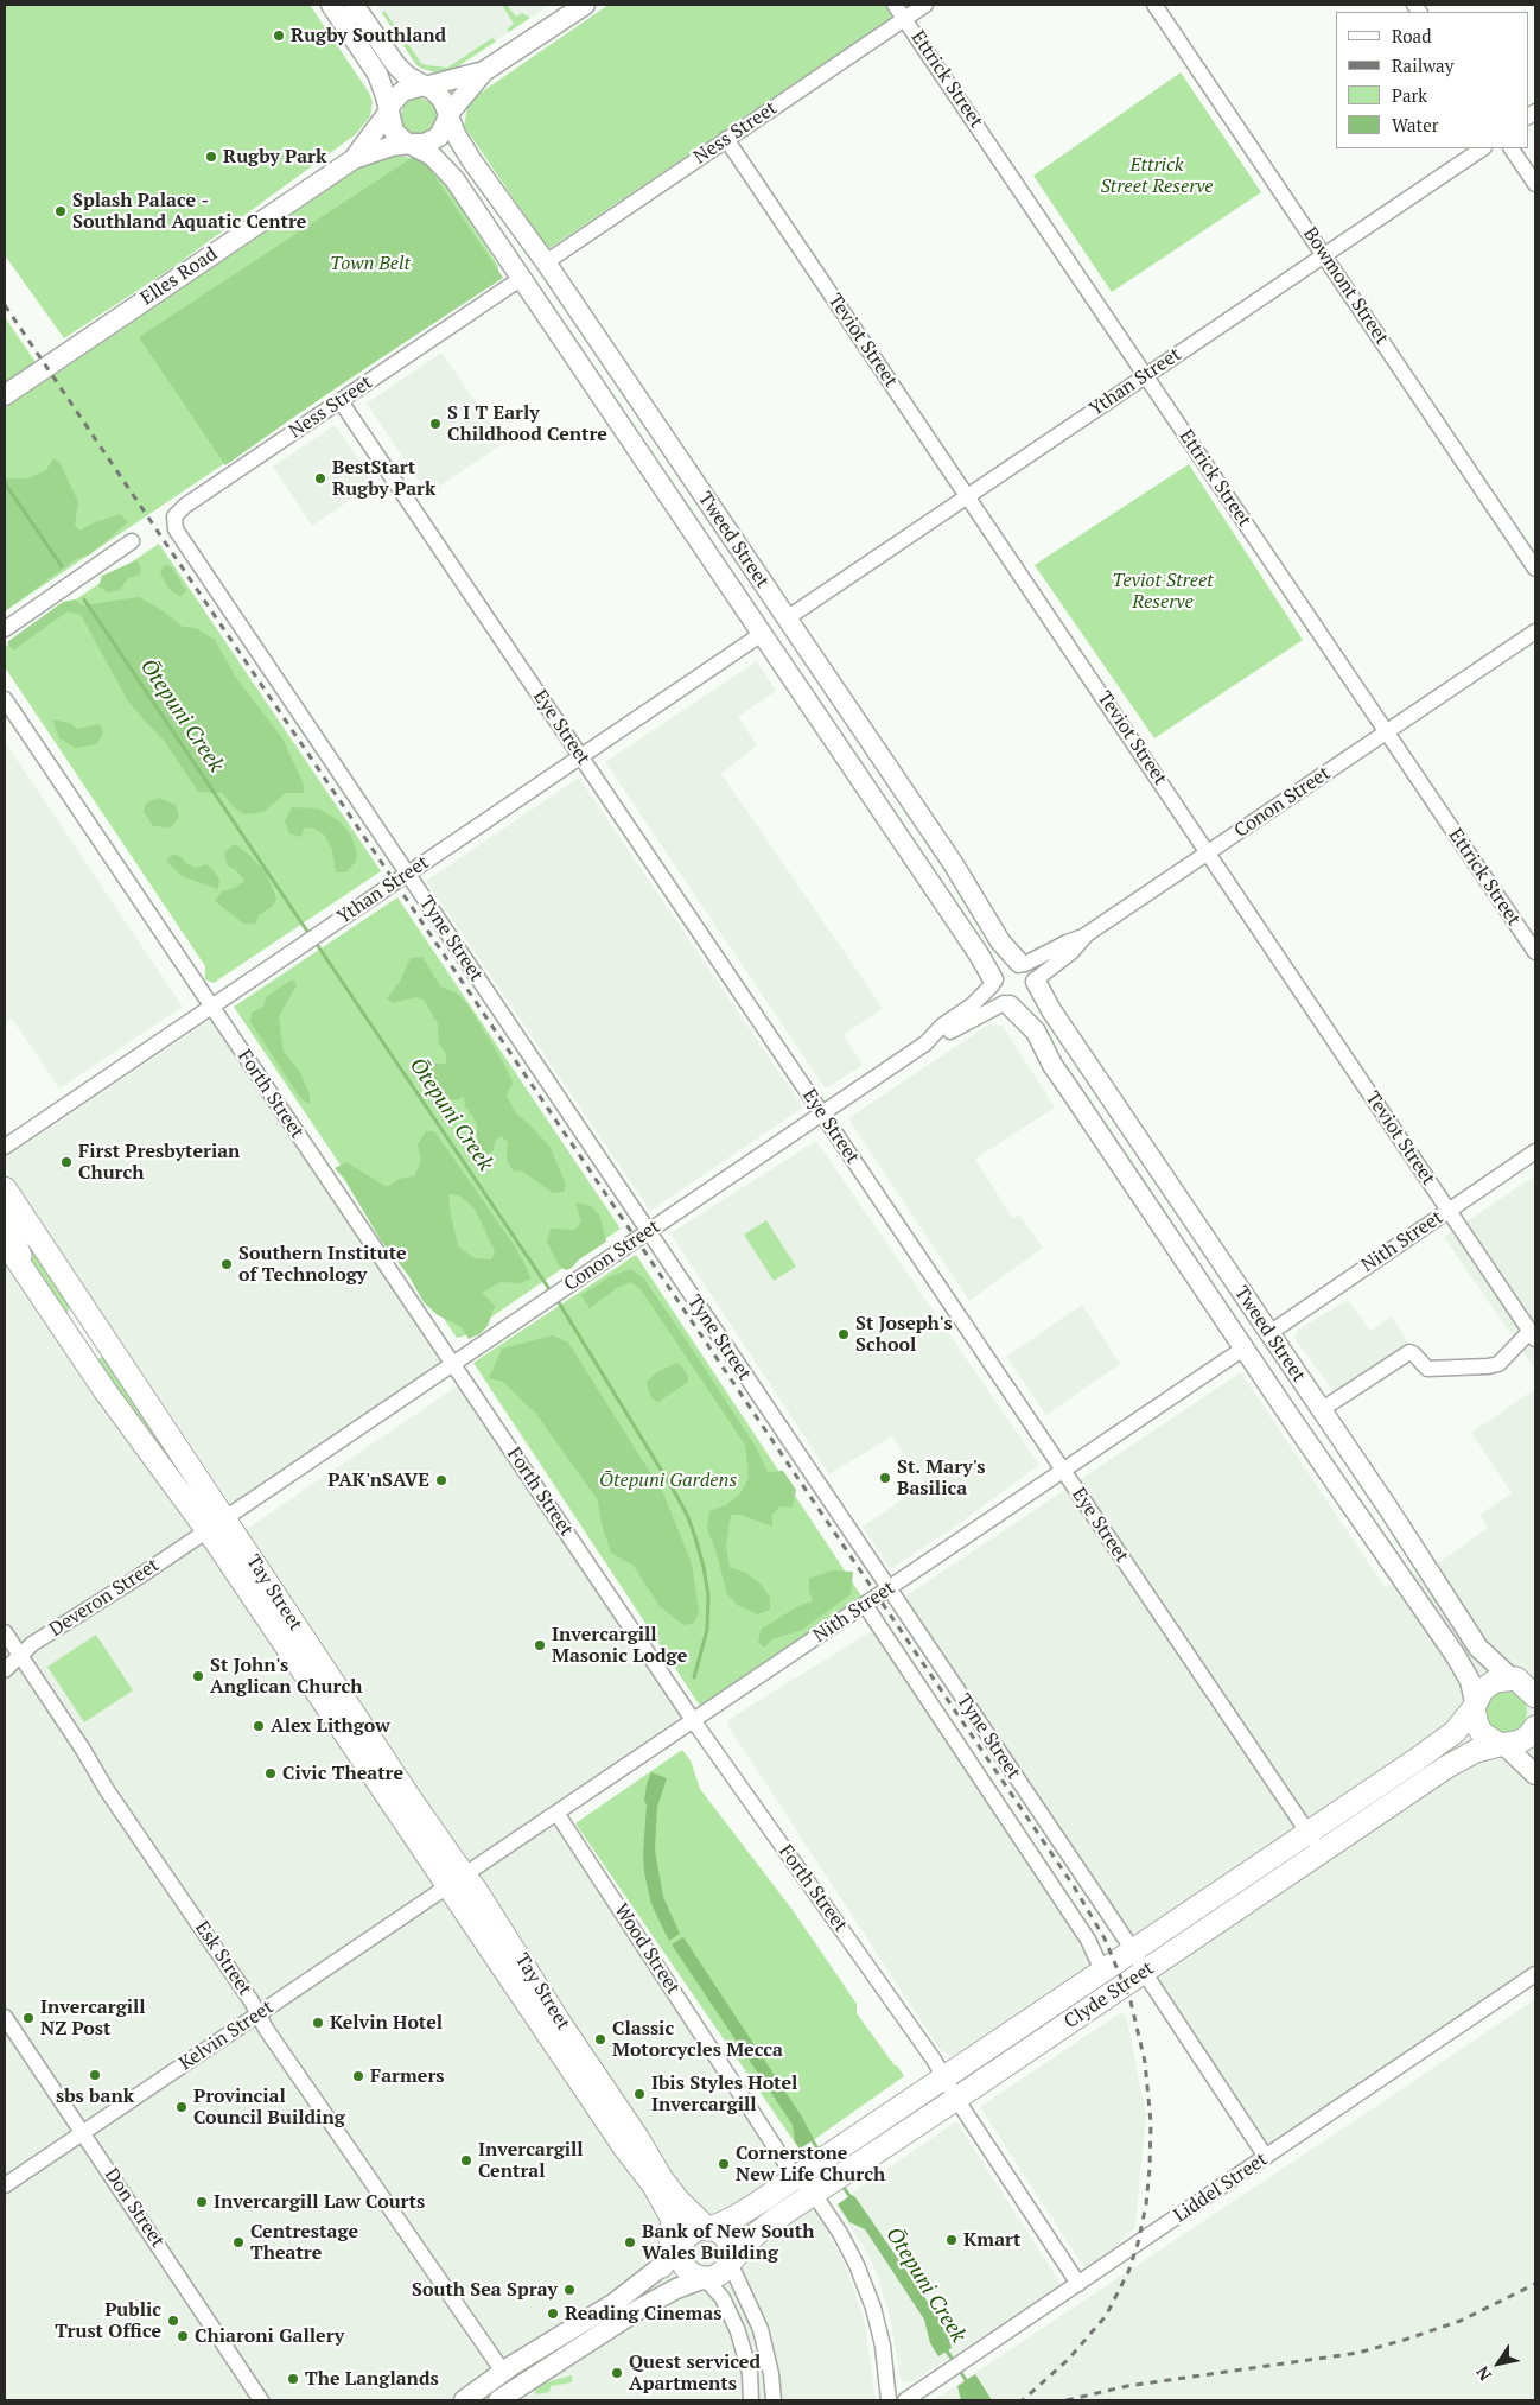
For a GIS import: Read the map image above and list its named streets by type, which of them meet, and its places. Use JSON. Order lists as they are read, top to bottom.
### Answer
{
  "streets": {
    "highway": ["Tay Street", "Clyde Street"],
    "main road": ["Elles Road", "Tweed Street", "Conon Street"],
    "street": [
      "Ettrick Street",
      "Ness Street",
      "Bowmont Street",
      "Teviot Street",
      "Ythan Street",
      "Eye Street",
      "Tyne Street",
      "Forth Street",
      "Nith Street",
      "Deveron Street",
      "Wood Street",
      "Esk Street",
      "Kelvin Street",
      "Liddel Street",
      "Don Street"
    ]
  },
  "crossings": [
    ["Ettrick Street", "Ness Street"],
    ["Ettrick Street", "Ythan Street"],
    ["Ettrick Street", "Conon Street"],
    ["Ness Street", "Teviot Street"],
    ["Ness Street", "Tweed Street"],
    ["Ness Street", "Eye Street"],
    ["Ness Street", "Tyne Street"],
    ["Elles Road", "Tweed Street"],
    ["Bowmont Street", "Ythan Street"],
    ["Teviot Street", "Ythan Street"],
    ["Teviot Street", "Conon Street"],
    ["Teviot Street", "Nith Street"],
    ["Ythan Street", "Tweed Street"],
    ["Ythan Street", "Eye Street"],
    ["Ythan Street", "Tyne Street"],
    ["Ythan Street", "Forth Street"],
    ["Tweed Street", "Conon Street"],
    ["Tweed Street", "Nith Street"],
    ["Tweed Street", "Clyde Street"],
    ["Eye Street", "Conon Street"],
    ["Eye Street", "Nith Street"],
    ["Eye Street", "Clyde Street"],
    ["Conon Street", "Tyne Street"],
    ["Conon Street", "Forth Street"],
    ["Conon Street", "Tay Street"],
    ["Conon Street", "Deveron Street"],
    ["Tyne Street", "Nith Street"],
    ["Tyne Street", "Clyde Street"],
    ["Tyne Street", "Liddel Street"],
    ["Forth Street", "Nith Street"],
    ["Forth Street", "Clyde Street"],
    ["Forth Street", "Liddel Street"],
    ["Nith Street", "Tay Street"],
    ["Nith Street", "Wood Street"],
    ["Nith Street", "Kelvin Street"],
    ["Tay Street", "Deveron Street"],
    ["Tay Street", "Clyde Street"],
    ["Tay Street", "Kelvin Street"],
    ["Deveron Street", "Esk Street"],
    ["Wood Street", "Clyde Street"],
    ["Esk Street", "Kelvin Street"],
    ["Kelvin Street", "Don Street"]
  ],
  "water": ["Ōtepuni Creek"],
  "parks": [
    "Ettrick Street Reserve",
    "Town Belt",
    "Teviot Street Reserve",
    "Ōtepuni Gardens"
  ],
  "places": [
    "Rugby Southland",
    "Rugby Park",
    "Splash Palace - Southland Aquatic Centre",
    "S I T Early Childhood Centre",
    "BestStart Rugby Park",
    "First Presbyterian Church",
    "Southern Institute of Technology",
    "St Joseph's School",
    "St. Mary's Basilica",
    "PAK'nSAVE",
    "Invercargill Masonic Lodge",
    "St John's Anglican Church",
    "Alex Lithgow",
    "Civic Theatre",
    "Invercargill NZ Post",
    "Kelvin Hotel",
    "Classic Motorcycles Mecca",
    "sbs bank",
    "Farmers",
    "Ibis Styles Hotel Invercargill",
    "Provincial Council Building",
    "Invercargill Central",
    "Cornerstone New Life Church",
    "Invercargill Law Courts",
    "Kmart",
    "Centrestage Theatre",
    "Bank of New South Wales Building",
    "South Sea Spray",
    "Reading Cinemas",
    "Public Trust Office",
    "Chiaroni Gallery",
    "Quest serviced Apartments",
    "The Langlands"
  ],
  "legend": [
    "Road",
    "Railway",
    "Park",
    "Water"
  ],
  "north": "bottom left"
}
